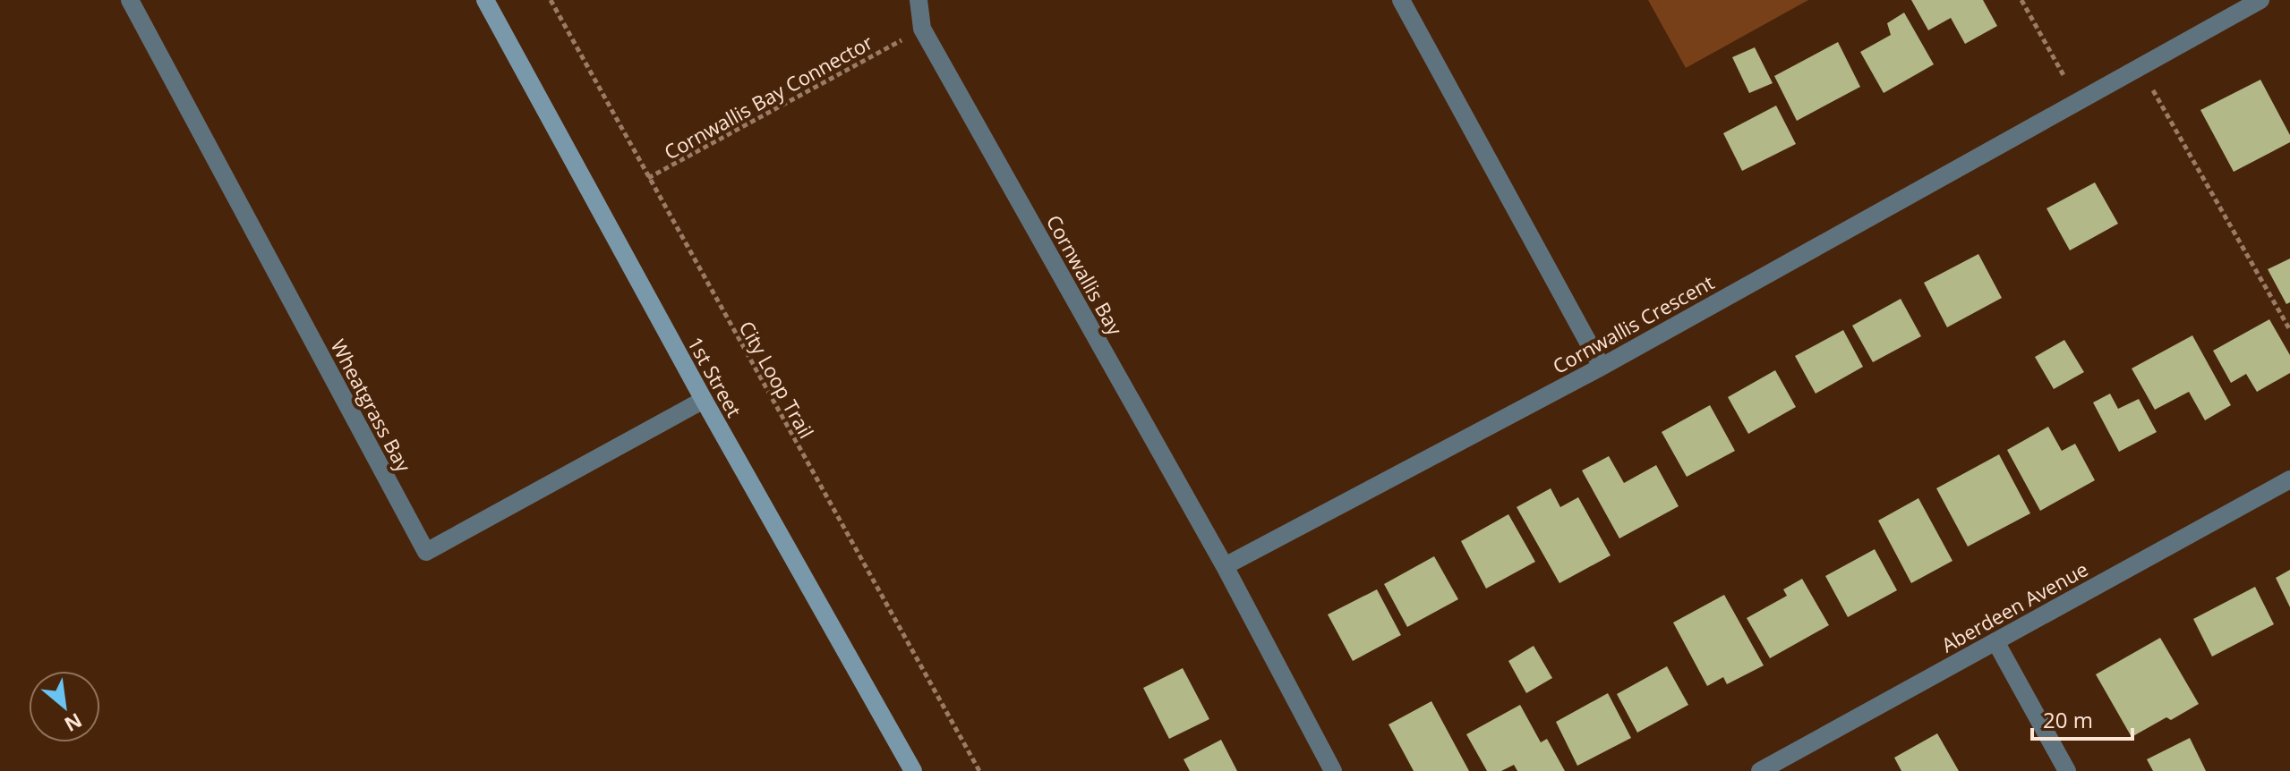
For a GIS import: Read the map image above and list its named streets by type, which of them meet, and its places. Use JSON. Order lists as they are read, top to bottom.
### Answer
{
  "streets": {
    "street": [
      "Cornwallis Bay",
      "Cornwallis Crescent",
      "1st Street",
      "Wheatgrass Bay",
      "Aberdeen Avenue"
    ],
    "path": ["Cornwallis Bay Connector", "City Loop Trail"]
  },
  "crossings": [
    ["Cornwallis Bay Connector", "City Loop Trail"],
    ["Cornwallis Bay", "Cornwallis Crescent"],
    ["1st Street", "Wheatgrass Bay"]
  ],
  "scale_bar": "20 m",
  "north": "bottom right"
}
